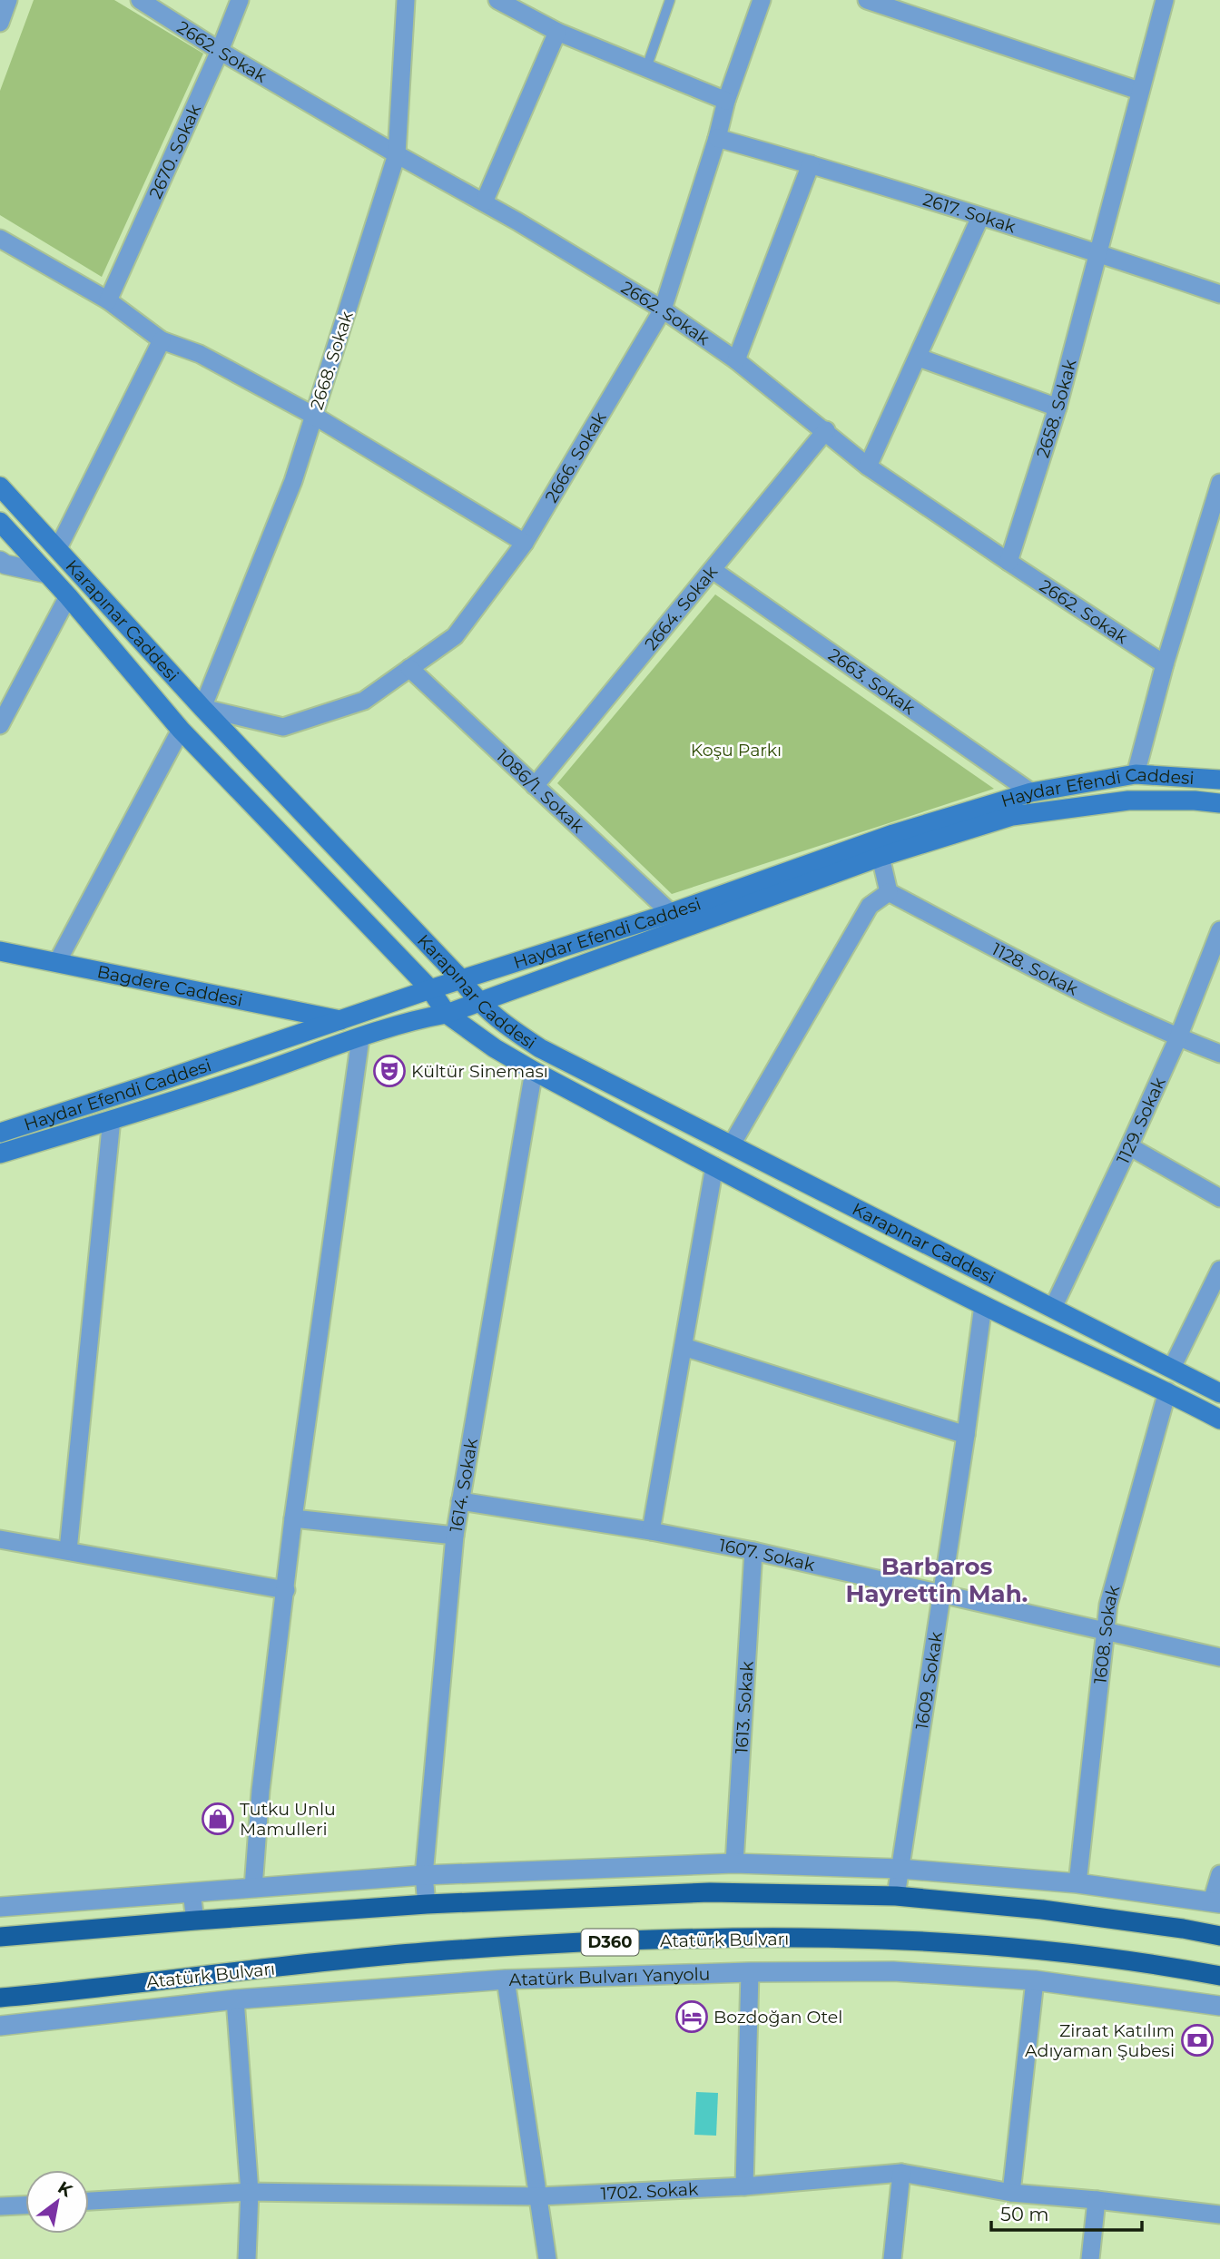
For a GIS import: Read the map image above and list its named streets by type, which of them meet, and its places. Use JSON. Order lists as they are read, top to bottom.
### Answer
{
  "streets": {
    "highway": ["Atatürk Bulvarı", "D360"],
    "main road": ["Karapınar Caddesi", "Haydar Efendi Caddesi", "Bagdere Caddesi"],
    "street": [
      "2662. Sokak",
      "2670. Sokak",
      "2617. Sokak",
      "2668. Sokak",
      "2658. Sokak",
      "2666. Sokak",
      "2664. Sokak",
      "2663. Sokak",
      "1086/1. Sokak",
      "1128. Sokak",
      "1129. Sokak",
      "1614. Sokak",
      "1607. Sokak",
      "1608. Sokak",
      "1609. Sokak",
      "1613. Sokak",
      "Atatürk Bulvarı Yanyolu",
      "1702. Sokak"
    ]
  },
  "crossings": [
    ["2662. Sokak", "2670. Sokak"],
    ["2662. Sokak", "2668. Sokak"],
    ["2662. Sokak", "2658. Sokak"],
    ["2662. Sokak", "2666. Sokak"],
    ["2662. Sokak", "2664. Sokak"],
    ["2617. Sokak", "2658. Sokak"],
    ["2617. Sokak", "2666. Sokak"],
    ["2668. Sokak", "2666. Sokak"],
    ["2668. Sokak", "Karapınar Caddesi"],
    ["2666. Sokak", "Karapınar Caddesi"],
    ["2666. Sokak", "1086/1. Sokak"],
    ["2664. Sokak", "2663. Sokak"],
    ["2664. Sokak", "1086/1. Sokak"],
    ["Karapınar Caddesi", "Haydar Efendi Caddesi"],
    ["Karapınar Caddesi", "1129. Sokak"],
    ["Karapınar Caddesi", "1614. Sokak"],
    ["Karapınar Caddesi", "1608. Sokak"],
    ["Karapınar Caddesi", "1609. Sokak"],
    ["2663. Sokak", "Haydar Efendi Caddesi"],
    ["1086/1. Sokak", "Haydar Efendi Caddesi"],
    ["Haydar Efendi Caddesi", "Bagdere Caddesi"],
    ["1128. Sokak", "1129. Sokak"],
    ["1614. Sokak", "1607. Sokak"],
    ["1607. Sokak", "1608. Sokak"],
    ["1607. Sokak", "1609. Sokak"],
    ["1607. Sokak", "1613. Sokak"]
  ],
  "districts": ["Barbaros Hayrettin Mah."],
  "parks": ["Koşu Parkı"],
  "places": {
    "theatre": ["Kültür Sineması"],
    "shop": ["Tutku Unlu Mamulleri"],
    "hotel": ["Bozdoğan Otel"],
    "bank": ["Ziraat Katılım Adıyaman Şubesi"]
  },
  "scale_bar": "50 m",
  "north": "top right"
}
